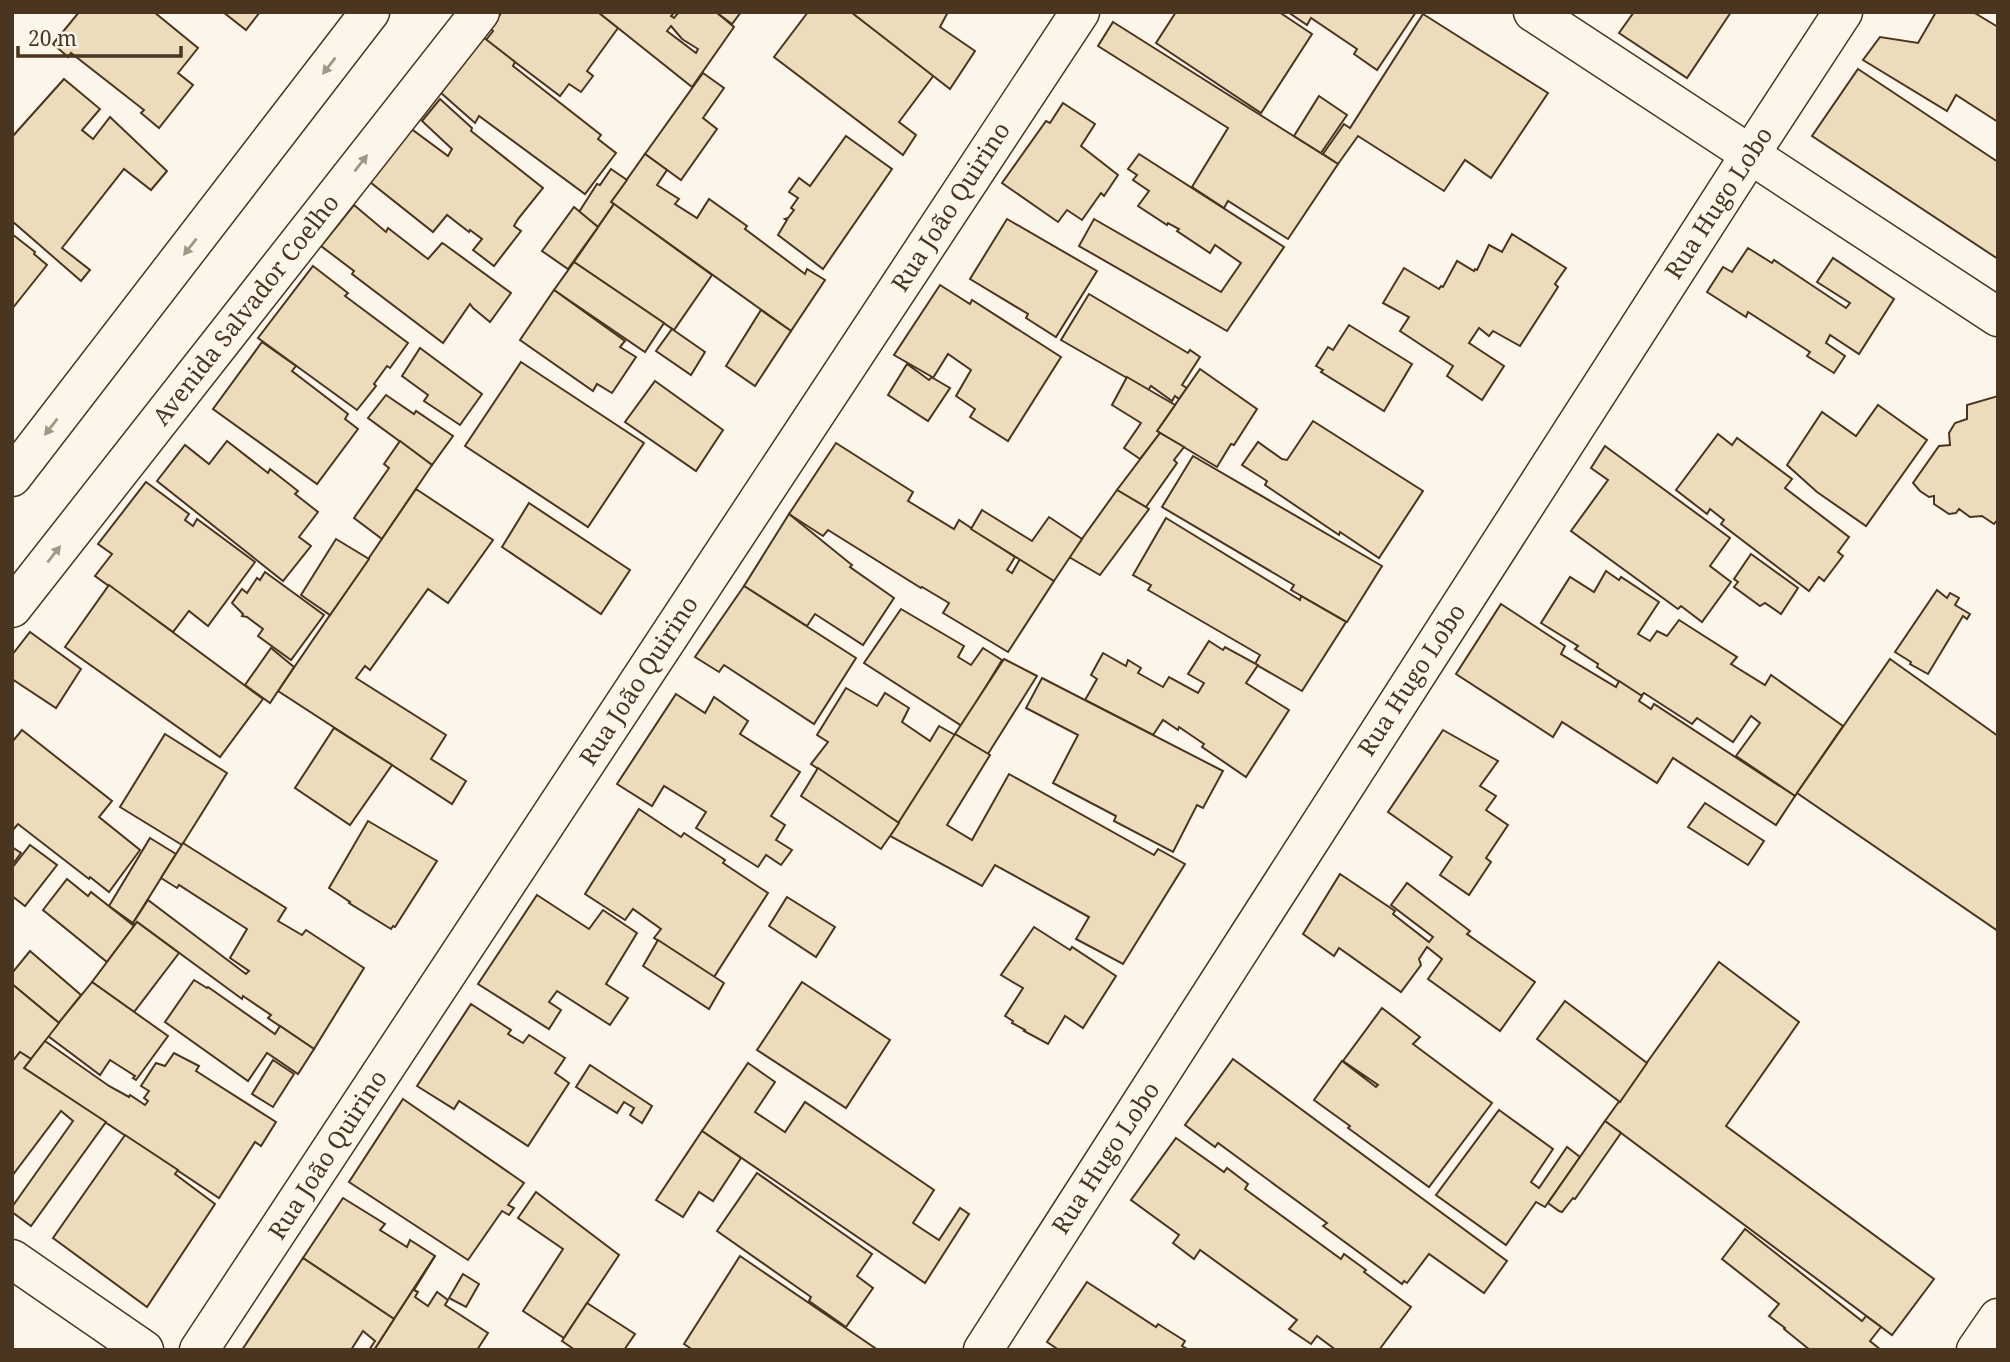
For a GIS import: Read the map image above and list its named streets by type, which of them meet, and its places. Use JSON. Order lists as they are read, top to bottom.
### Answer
{
  "streets": {
    "street": ["Rua Hugo Lobo", "Rua João Quirino", "Avenida Salvador Coelho"]
  },
  "scale_bar": "20 m"
}
